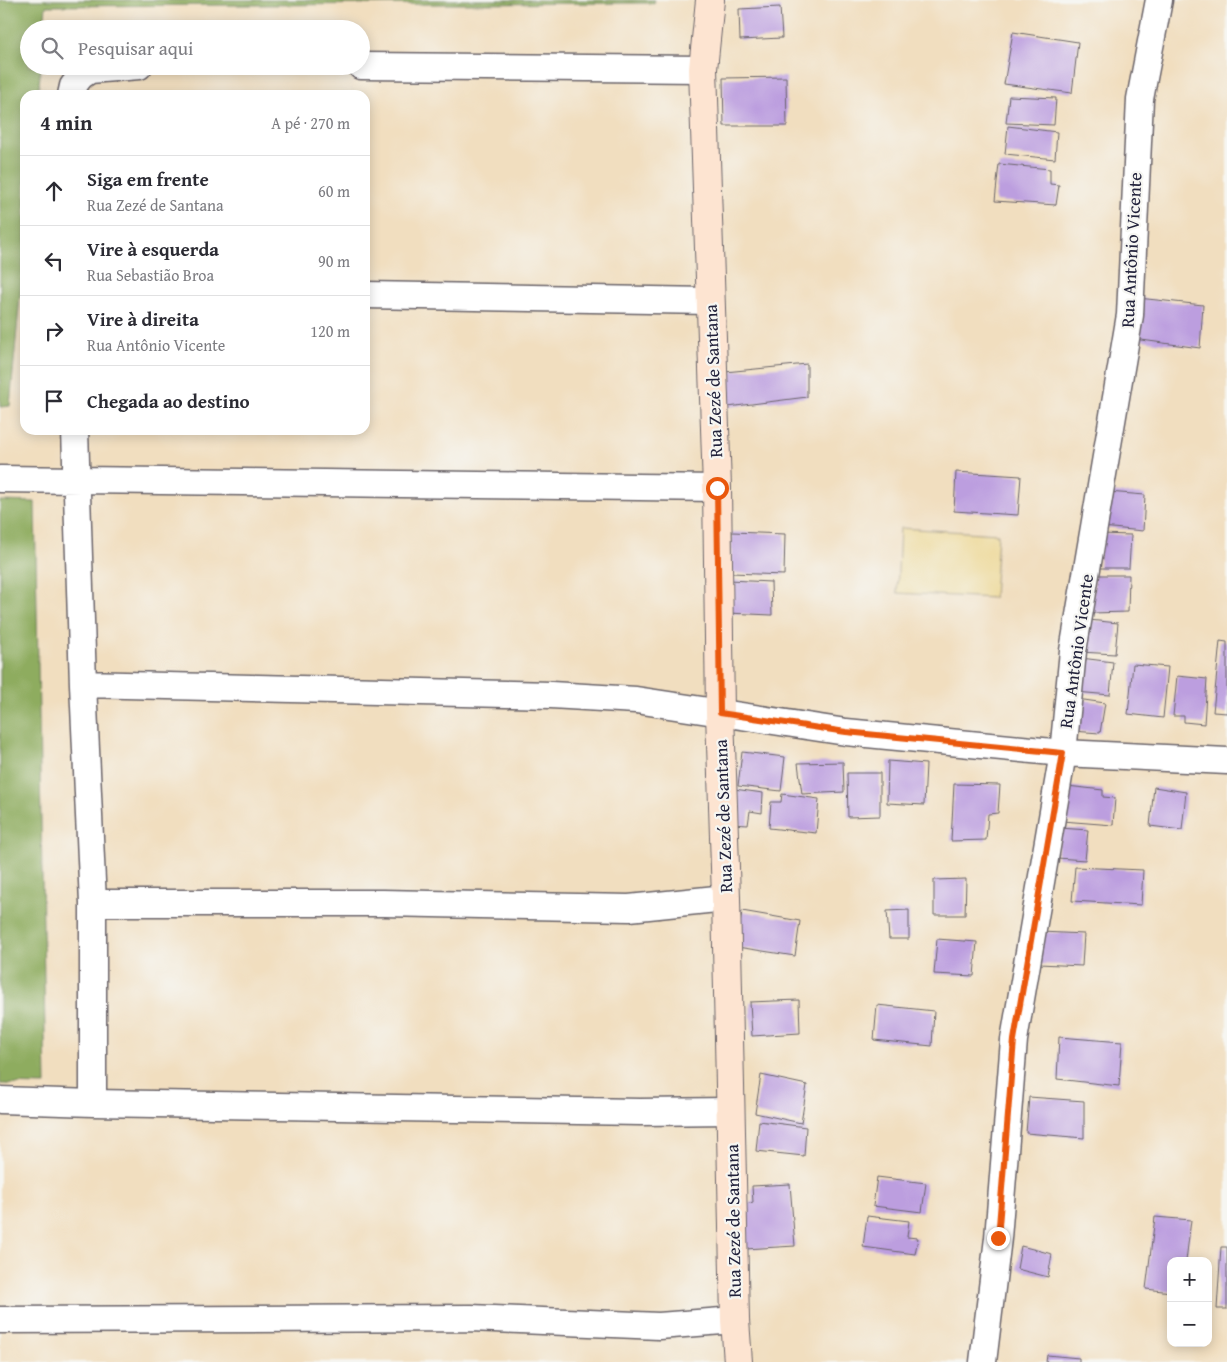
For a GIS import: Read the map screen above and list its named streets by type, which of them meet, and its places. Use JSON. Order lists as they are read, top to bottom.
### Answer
{
  "streets": {
    "main road": ["Rua Zezé de Santana"],
    "street": ["Rua Antônio Vicente"]
  },
  "page": {
    "search": "Pesquisar aqui",
    "heading": ["4 min", "A pé · 270 m"],
    "list": [
      ["Siga em frente", "Rua Zezé de Santana", "60 m"],
      ["Vire à esquerda", "Rua Sebastião Broa", "90 m"],
      ["Vire à direita", "Rua Antônio Vicente", "120 m"],
      "Chegada ao destino"
    ],
    "map_buttons": ["+", "−"]
  }
}
